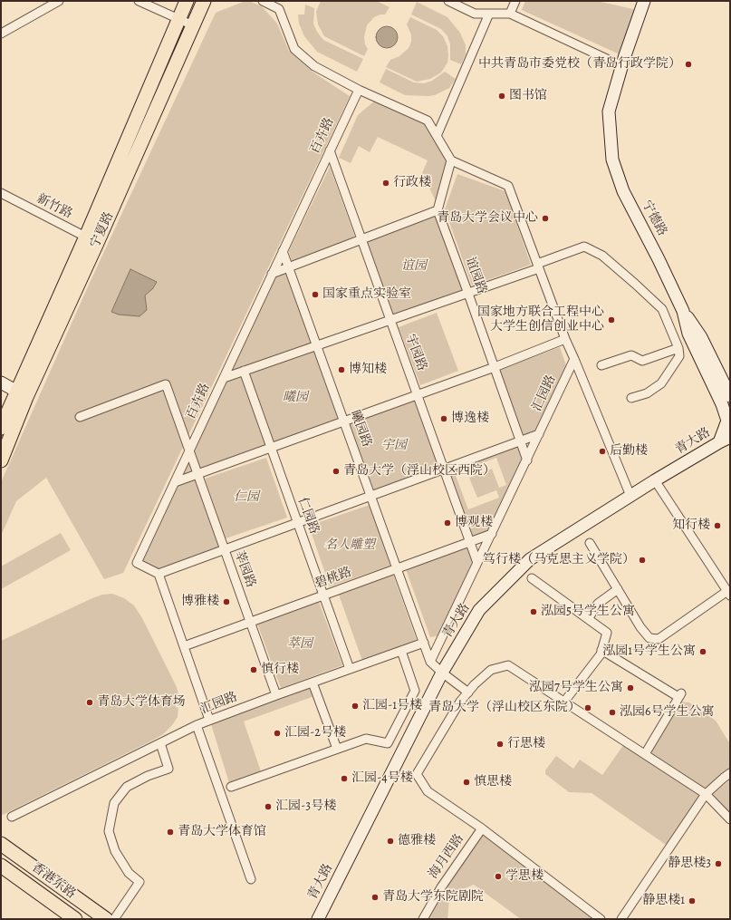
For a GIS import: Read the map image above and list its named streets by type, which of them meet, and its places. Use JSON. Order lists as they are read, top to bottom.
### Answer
{
  "streets": {
    "main road": ["宁夏路", "香港东路"],
    "street": [
      "百卉路",
      "新竹路",
      "宁德路",
      "谊园路",
      "宇园路",
      "汇园路",
      "曦园路",
      "青大路",
      "仁园路",
      "碧桃路",
      "海月西路"
    ]
  },
  "crossings": [
    ["百卉路", "宇园路"],
    ["百卉路", "曦园路"],
    ["新竹路", "宁夏路"],
    ["谊园路", "汇园路"],
    ["宇园路", "汇园路"],
    ["宇园路", "碧桃路"],
    ["汇园路", "曦园路"],
    ["汇园路", "仁园路"],
    ["汇园路", "碧桃路"],
    ["曦园路", "青大路"],
    ["曦园路", "碧桃路"],
    ["仁园路", "碧桃路"]
  ],
  "parks": [
    "谊园",
    "曦园",
    "宇园",
    "仁园",
    "名人雕塑",
    "萃园"
  ],
  "places": [
    "中共青岛市委党校（青岛行政学院）",
    "图书馆",
    "行政楼",
    "青岛大学会议中心",
    "国家重点实验室",
    "国家地方联合工程中心 大学生创信创业中心",
    "博知楼",
    "博逸楼",
    "后勤楼",
    "青岛大学（浮山校区西院）",
    "博观楼",
    "知行楼",
    "笃行楼（马克思主义学院）",
    "博雅楼",
    "泓园5号学生公寓",
    "泓园1号学生公寓",
    "慎行楼",
    "泓园7号学生公寓",
    "青岛大学体育场",
    "汇园-1号楼",
    "青岛大学（浮山校区东院）",
    "泓园6号学生公寓",
    "汇园-2号楼",
    "行思楼",
    "汇园-4号楼",
    "慎思楼",
    "汇园-3号楼",
    "青岛大学体育馆",
    "德雅楼",
    "静思楼3",
    "学思楼",
    "青岛大学东院剧院",
    "静思楼1"
  ]
}
